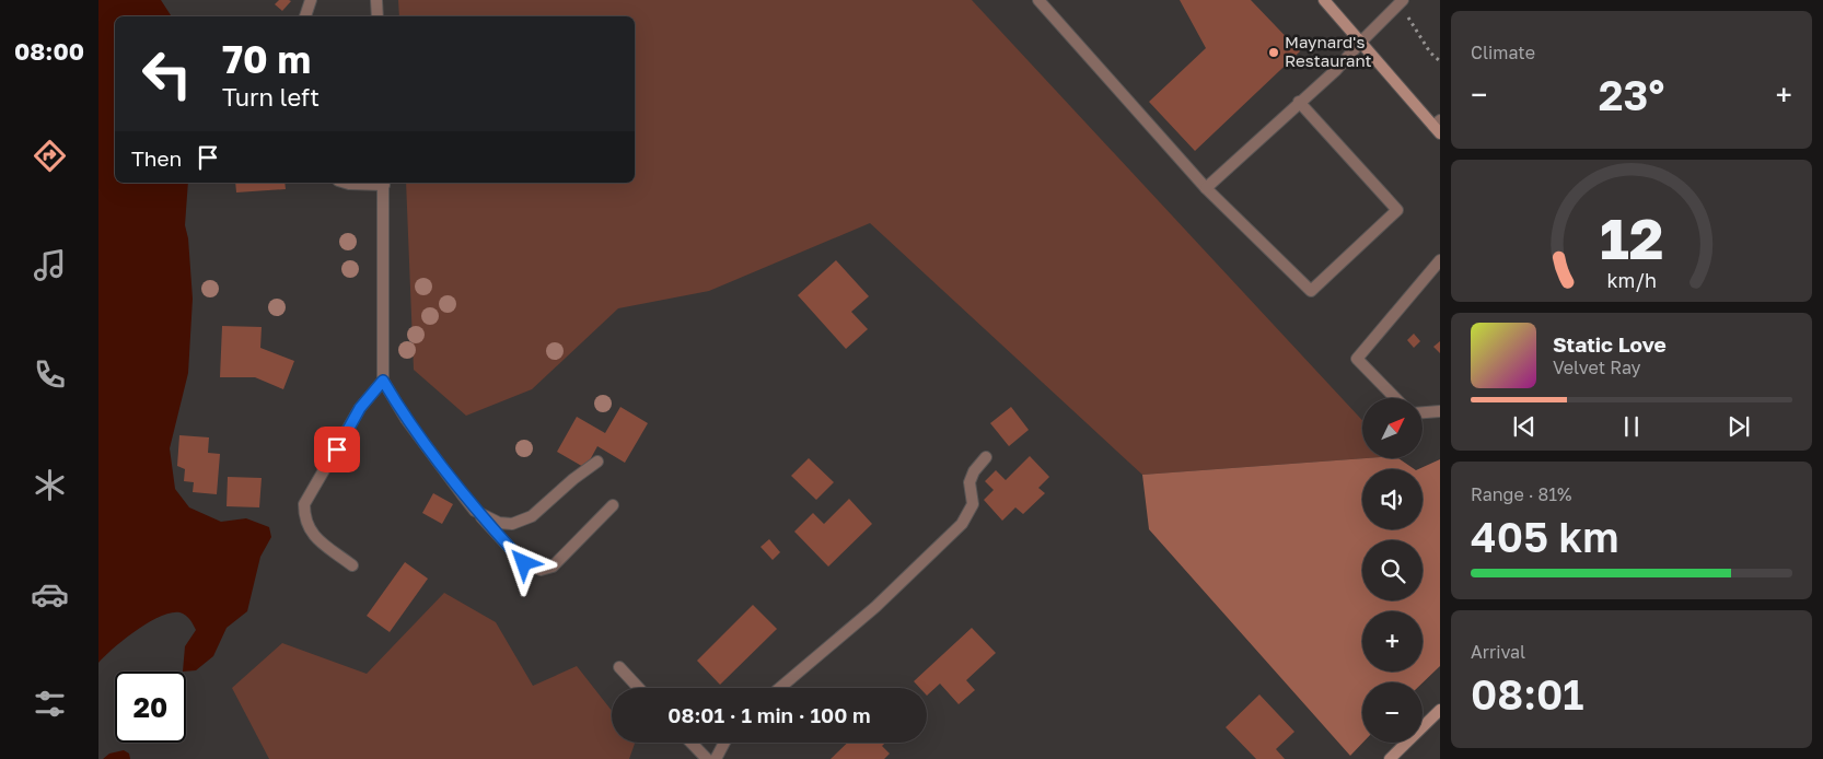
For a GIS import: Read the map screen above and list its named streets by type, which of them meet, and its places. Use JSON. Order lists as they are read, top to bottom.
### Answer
{
  "places": ["Maynard's Restaurant"],
  "north": "top right",
  "page": {
    "tabs": "08:00",
    "tile": [
      "Climate",
      ["Range · 81%", "405 km"],
      ["Arrival", "08:01"]
    ],
    "turn": ["70 m", "Turn left"],
    "heat": ["−", "23°", "+"],
    "then": "Then",
    "song": ["Static Love", "Velvet Ray"],
    "map_buttons": ["+", "−"],
    "limit": "20",
    "trip": "08:01 · 1 min · 100 m",
    "gauge": ["12", "km/h"]
  }
}
